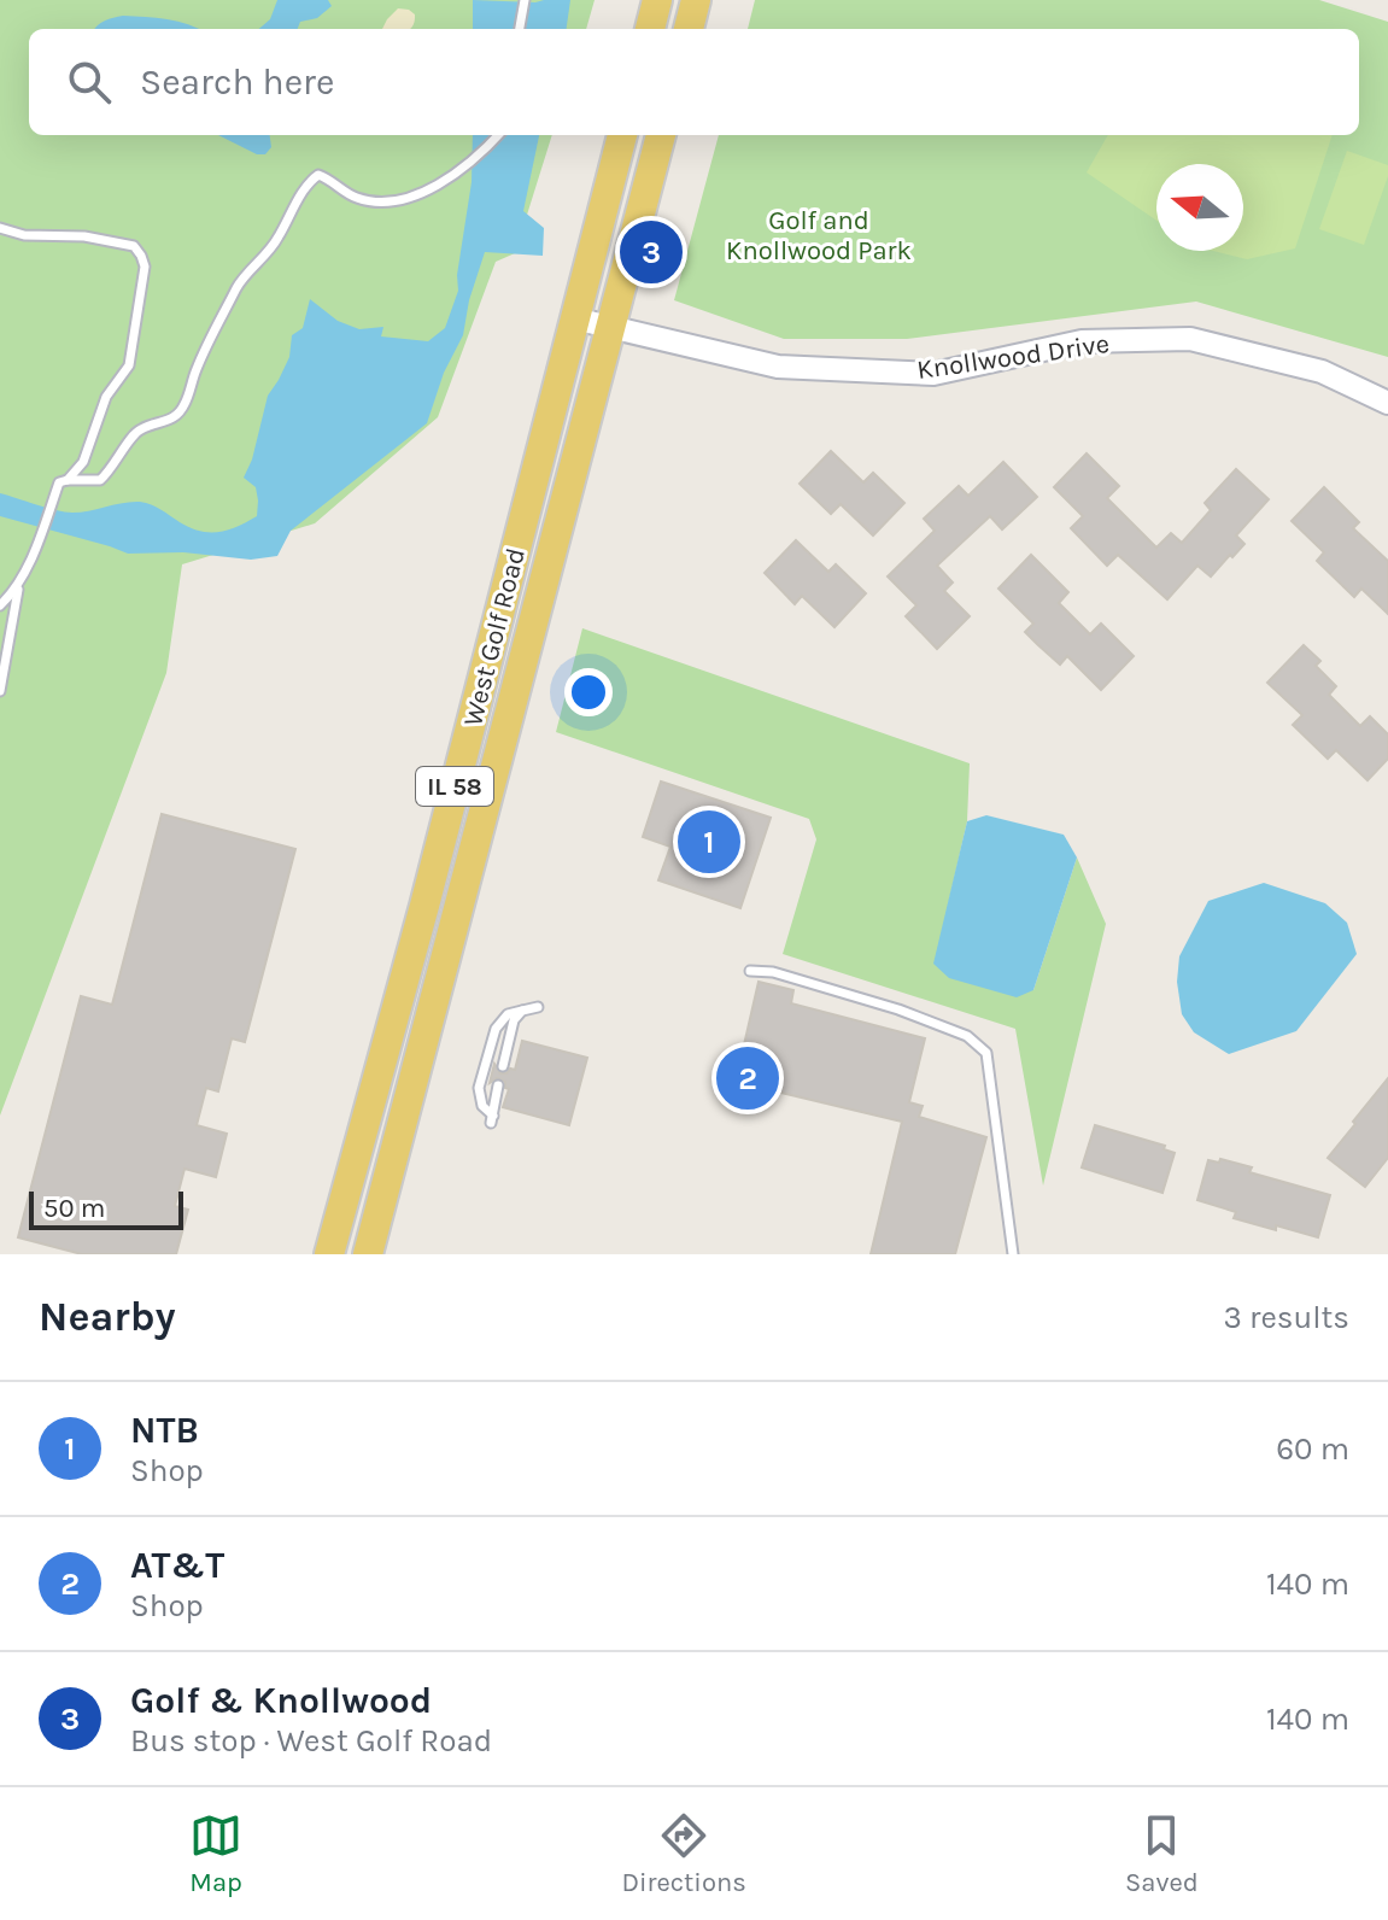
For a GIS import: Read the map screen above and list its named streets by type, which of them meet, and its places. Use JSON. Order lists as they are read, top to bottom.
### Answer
{
  "streets": {
    "main road": ["West Golf Road", "IL 58"],
    "street": ["Knollwood Drive"]
  },
  "crossings": [
    ["Knollwood Drive", "West Golf Road"]
  ],
  "parks": ["Golf and Knollwood Park"],
  "scale_bar": "50 m",
  "north": "left",
  "page": {
    "search": "Search here",
    "pins": ["3", "1", "2"],
    "scale": "50 m",
    "heading": ["Nearby", "3 results"],
    "list": [
      {
        "mark": "1",
        "name": "NTB",
        "note": "Shop",
        "value": "60 m"
      },
      {
        "mark": "2",
        "name": "AT&T",
        "note": "Shop",
        "value": "140 m"
      },
      {
        "mark": "3",
        "name": "Golf & Knollwood",
        "note": "Bus stop · West Golf Road",
        "value": "140 m"
      }
    ],
    "nav": ["Map", "Directions", "Saved"]
  }
}
